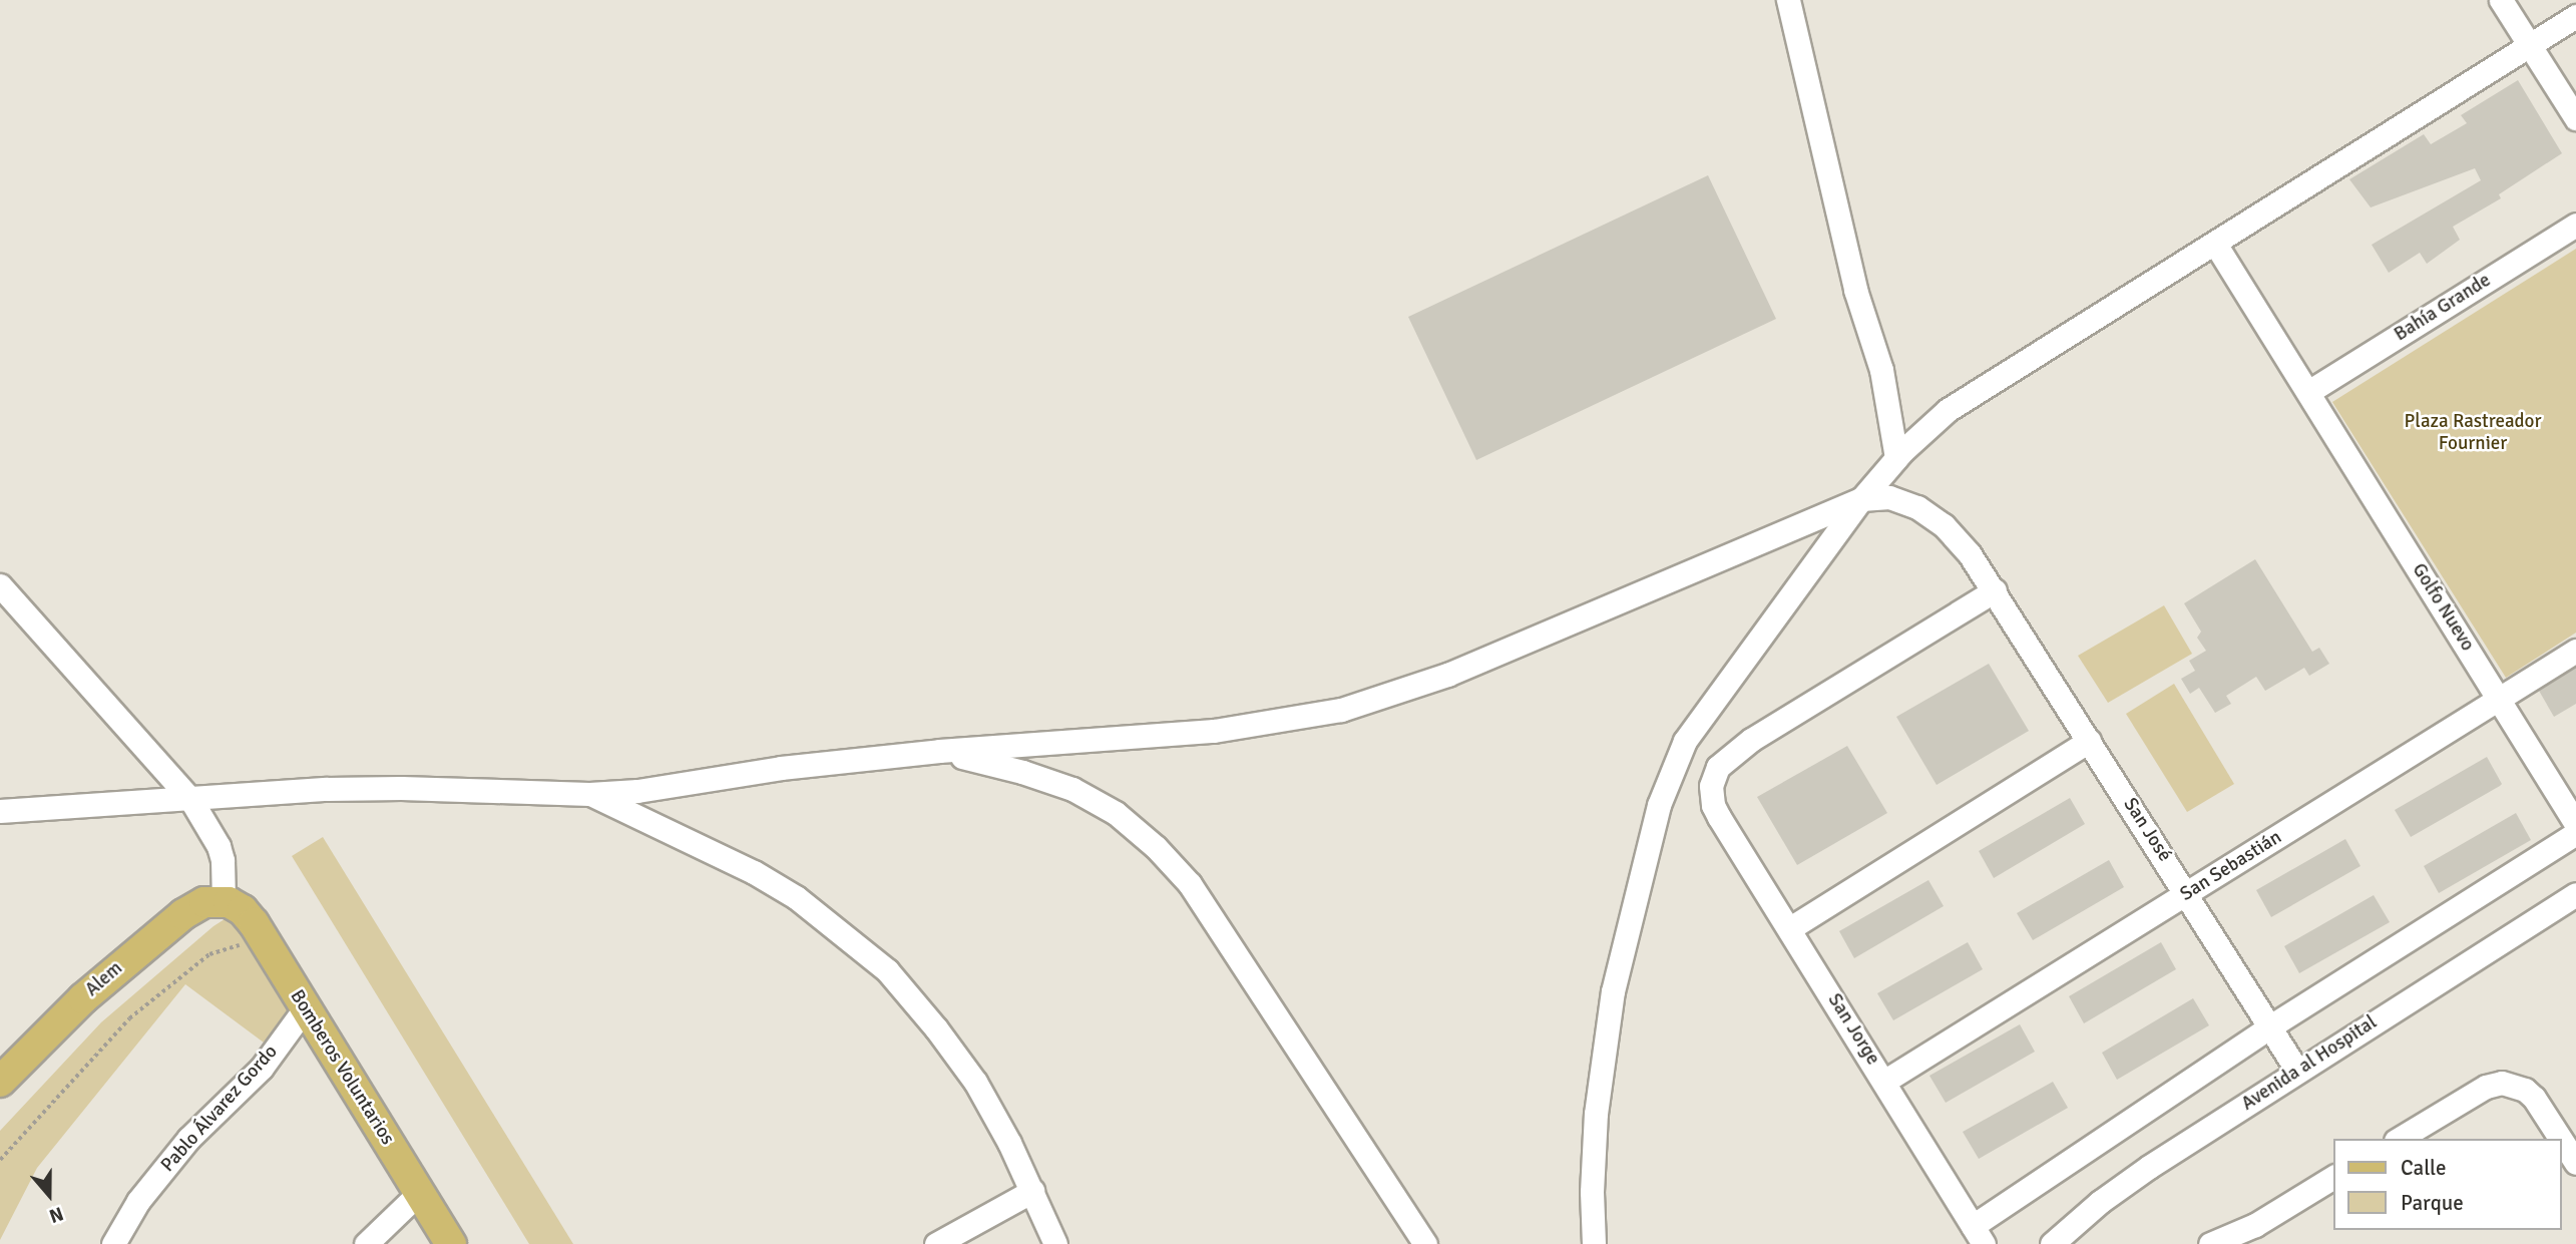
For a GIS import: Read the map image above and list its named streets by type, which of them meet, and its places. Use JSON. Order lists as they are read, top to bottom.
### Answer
{
  "streets": {
    "main road": ["Alem", "Bomberos Voluntarios"],
    "street": [
      "Bahía Grande",
      "Golfo Nuevo",
      "San José",
      "San Sebastián",
      "San Jorge",
      "Avenida al Hospital",
      "Pablo Álvarez Gordo"
    ]
  },
  "crossings": [
    ["Bahía Grande", "Golfo Nuevo"],
    ["Golfo Nuevo", "San Sebastián"],
    ["San José", "San Sebastián"],
    ["San José", "San Jorge"],
    ["San José", "Avenida al Hospital"],
    ["San Sebastián", "San Jorge"],
    ["Alem", "Bomberos Voluntarios"],
    ["Bomberos Voluntarios", "Pablo Álvarez Gordo"]
  ],
  "parks": ["Plaza Rastreador Fournier"],
  "legend": ["Calle", "Parque"],
  "north": "bottom"
}
